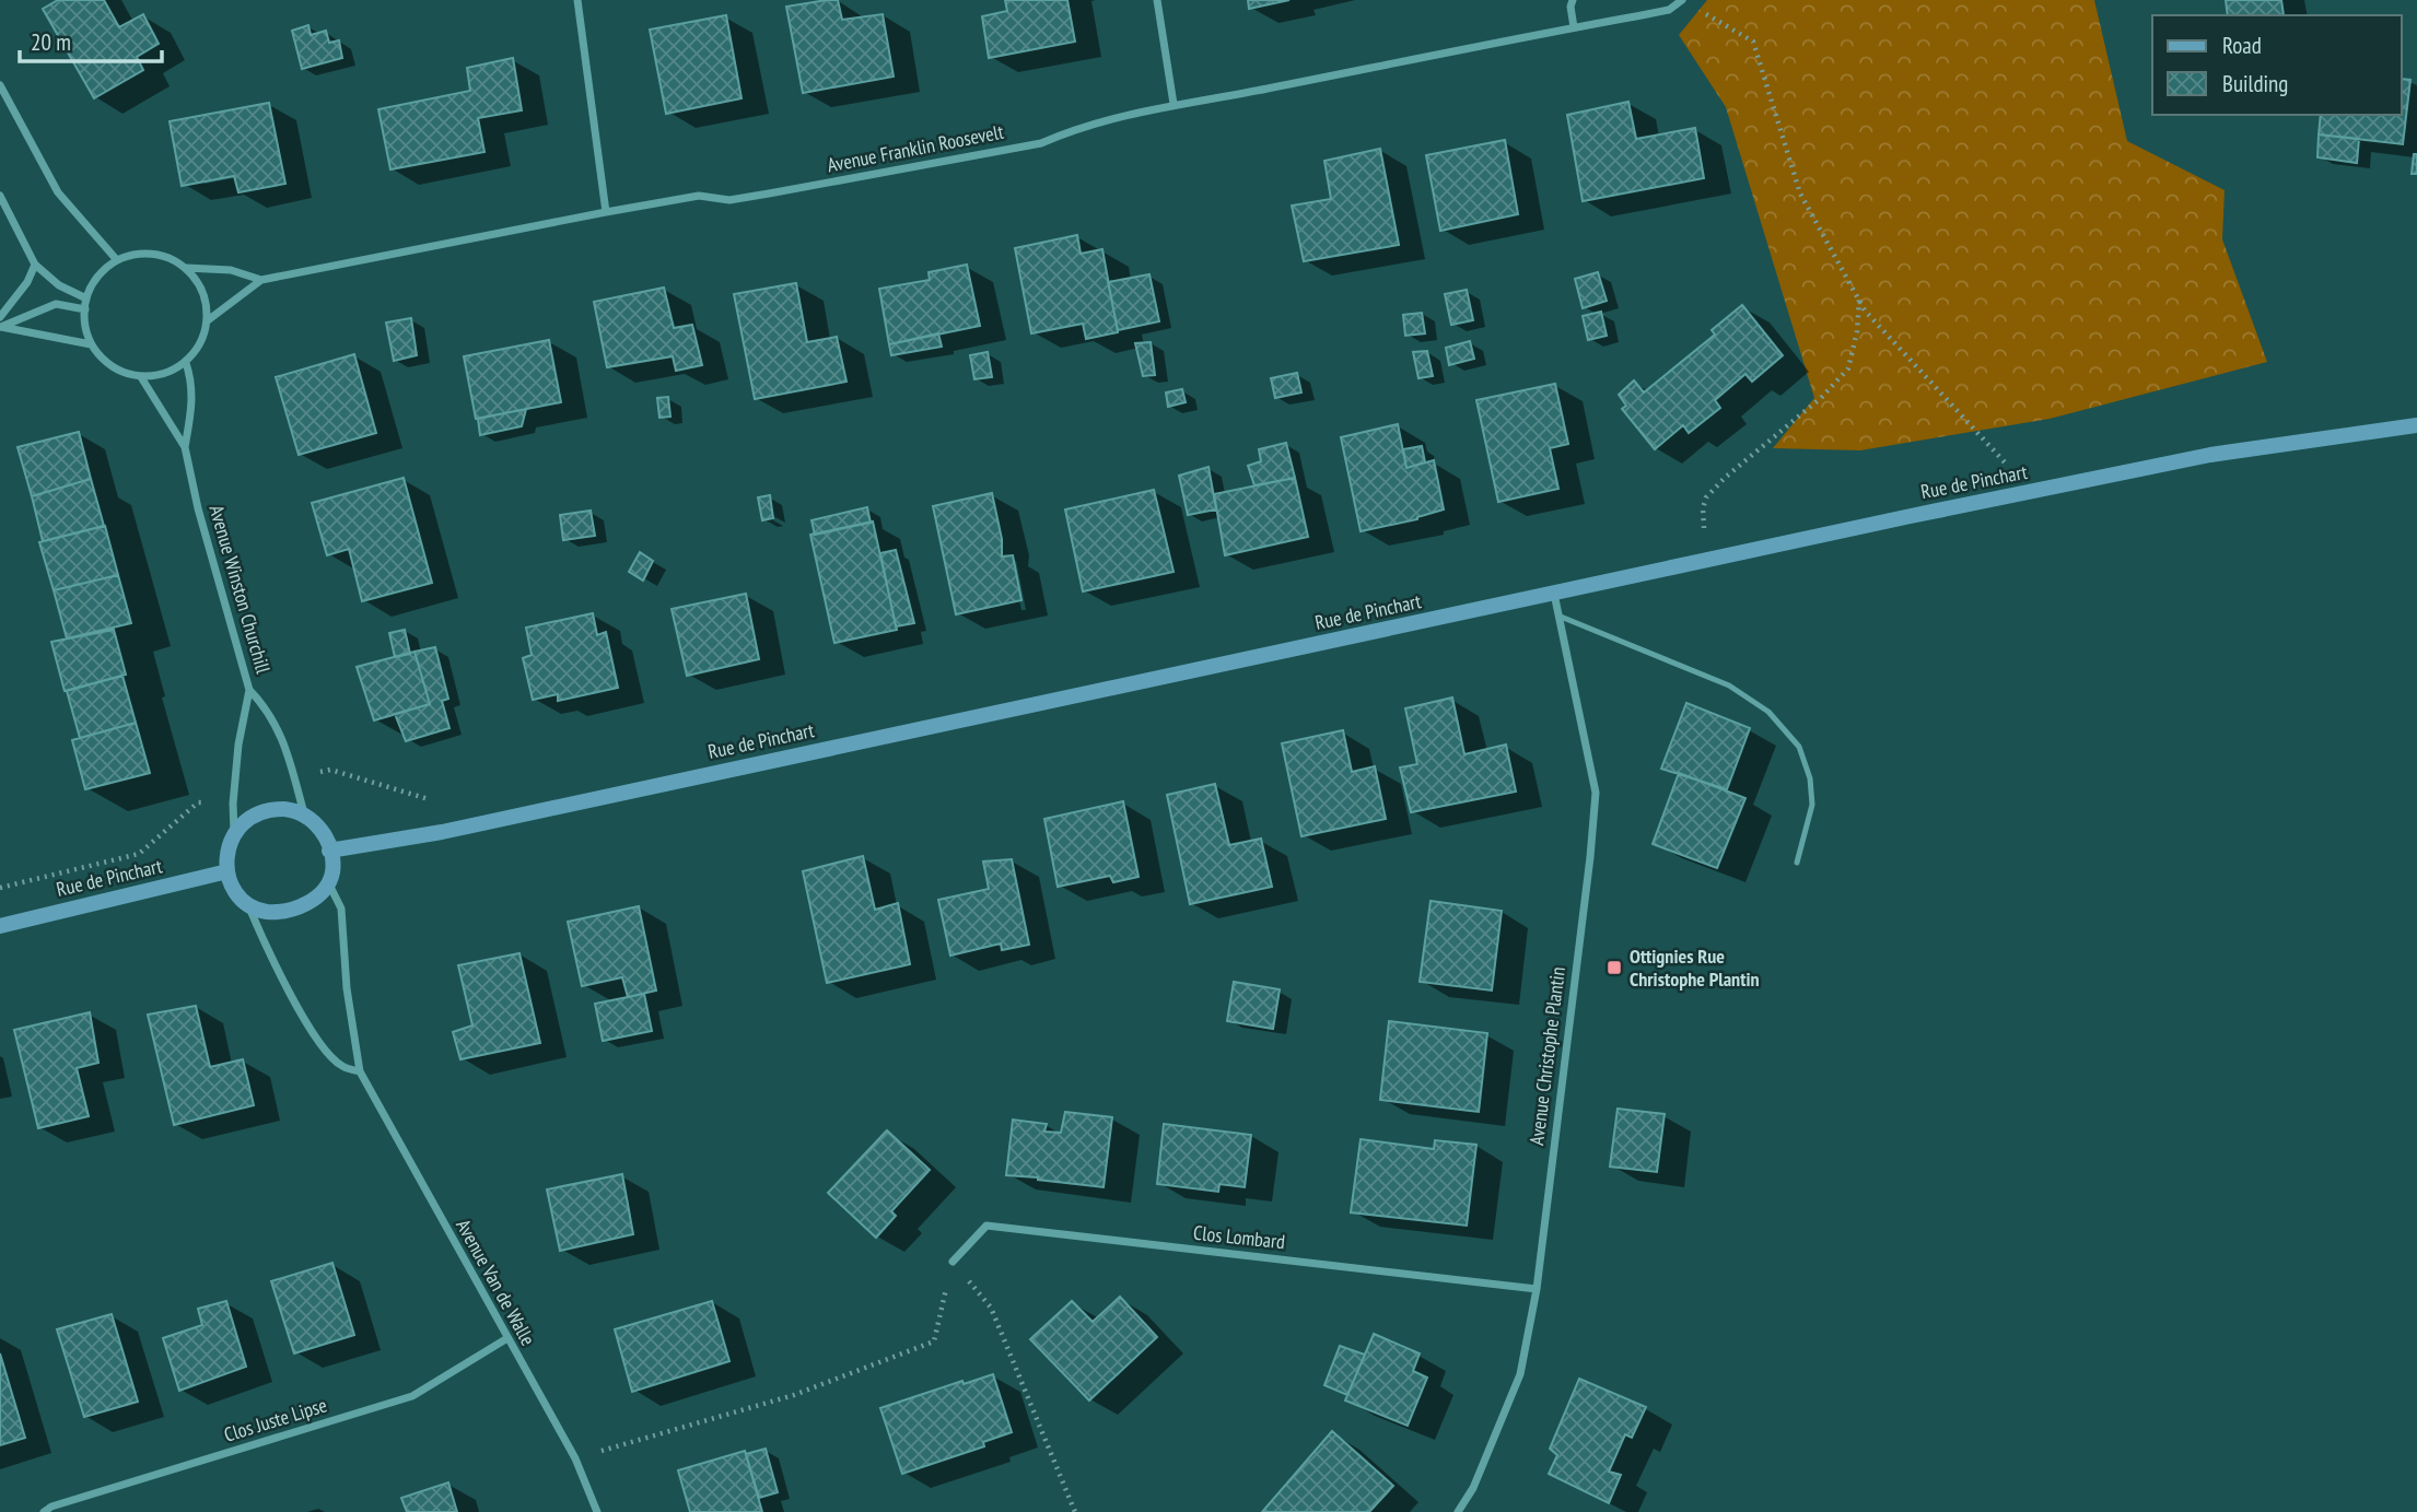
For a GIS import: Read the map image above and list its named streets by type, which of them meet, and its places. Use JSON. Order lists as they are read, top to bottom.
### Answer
{
  "streets": {
    "main road": ["Rue de Pinchart"],
    "street": [
      "Avenue Franklin Roosevelt",
      "Avenue Winston Churchill",
      "Avenue Christophe Plantin",
      "Clos Lombard",
      "Avenue Van de Walle",
      "Clos Juste Lipse"
    ]
  },
  "crossings": [
    ["Avenue Franklin Roosevelt", "Avenue Winston Churchill"],
    ["Rue de Pinchart", "Avenue Winston Churchill"],
    ["Rue de Pinchart", "Avenue Christophe Plantin"],
    ["Rue de Pinchart", "Avenue Van de Walle"],
    ["Avenue Winston Churchill", "Avenue Van de Walle"],
    ["Avenue Christophe Plantin", "Clos Lombard"],
    ["Avenue Van de Walle", "Clos Juste Lipse"]
  ],
  "places": {
    "transit": ["Ottignies Rue Christophe Plantin"]
  },
  "legend": ["Road", "Building"],
  "scale_bar": "20 m"
}
